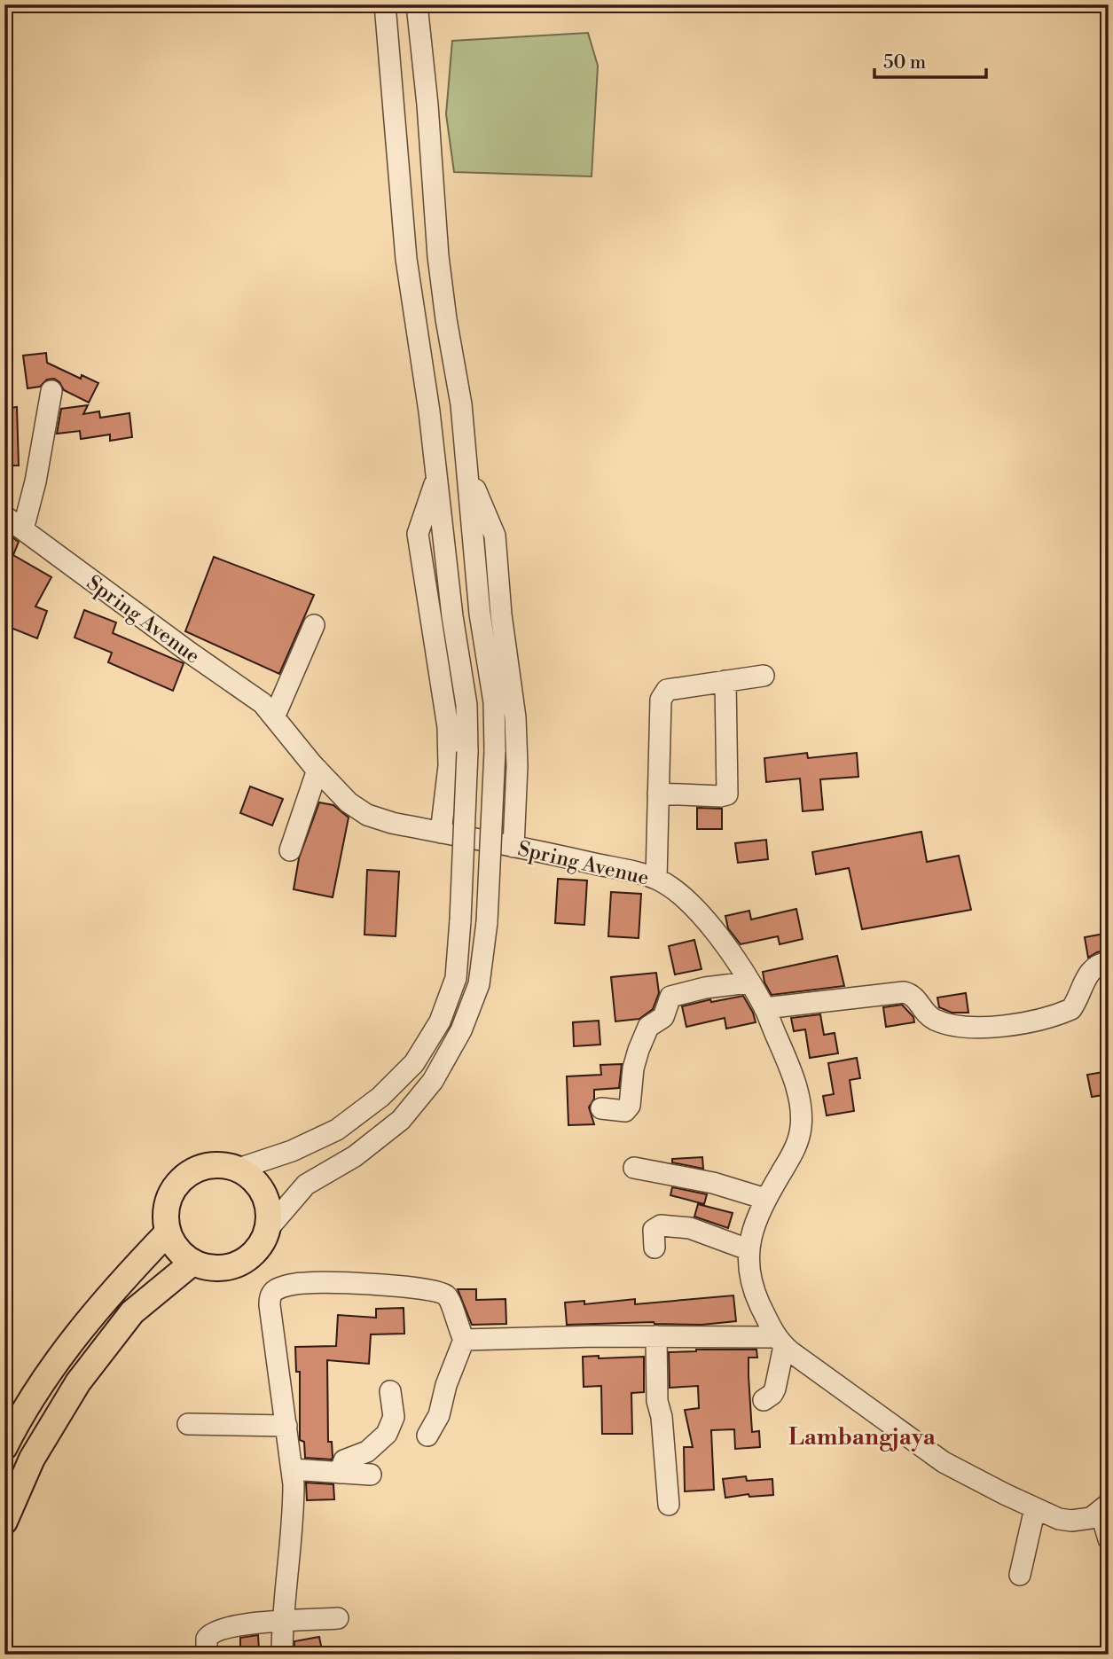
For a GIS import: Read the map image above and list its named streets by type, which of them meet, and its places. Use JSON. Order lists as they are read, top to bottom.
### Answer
{
  "streets": {
    "street": ["Spring Avenue"]
  },
  "districts": ["Lambangjaya"],
  "scale_bar": "50 m"
}
